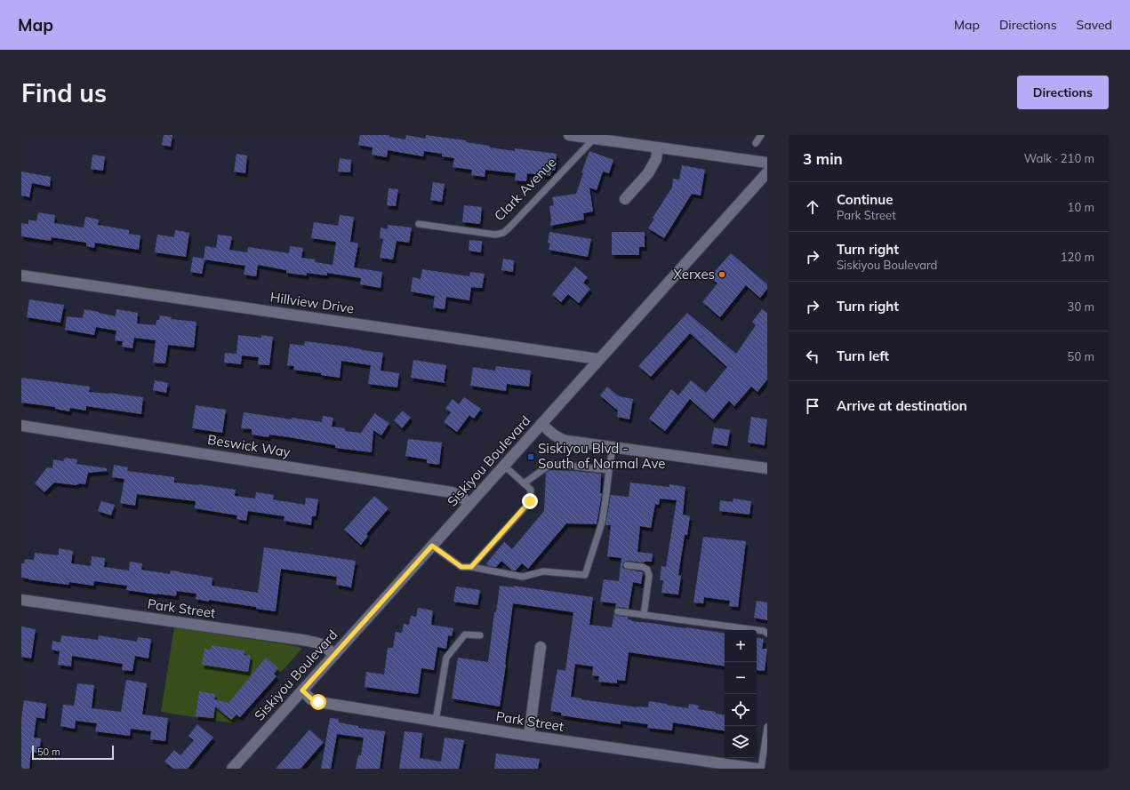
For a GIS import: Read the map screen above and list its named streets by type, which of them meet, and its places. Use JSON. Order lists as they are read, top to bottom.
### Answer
{
  "streets": {
    "street": [
      "Hillview Drive",
      "Beswick Way",
      "Siskiyou Boulevard",
      "Park Street"
    ],
    "lane": ["Clark Avenue"]
  },
  "crossings": [
    ["Hillview Drive", "Siskiyou Boulevard"],
    ["Beswick Way", "Siskiyou Boulevard"],
    ["Siskiyou Boulevard", "Park Street"]
  ],
  "places": {
    "other": ["Xerxes"],
    "transit": ["Siskiyou Blvd - South of Normal Ave"]
  },
  "scale_bar": "50 m",
  "page": {
    "header": "Map",
    "nav": ["Map", "Directions", "Saved"],
    "buttons": "Directions",
    "title": "Find us",
    "heading": ["3 min", "Walk · 210 m"],
    "list": [
      ["Continue", "Park Street", "10 m"],
      ["Turn right", "Siskiyou Boulevard", "120 m"],
      ["Turn right", "30 m"],
      ["Turn left", "50 m"],
      "Arrive at destination"
    ],
    "map_buttons": ["+", "−"],
    "scale": "50 m"
  }
}
